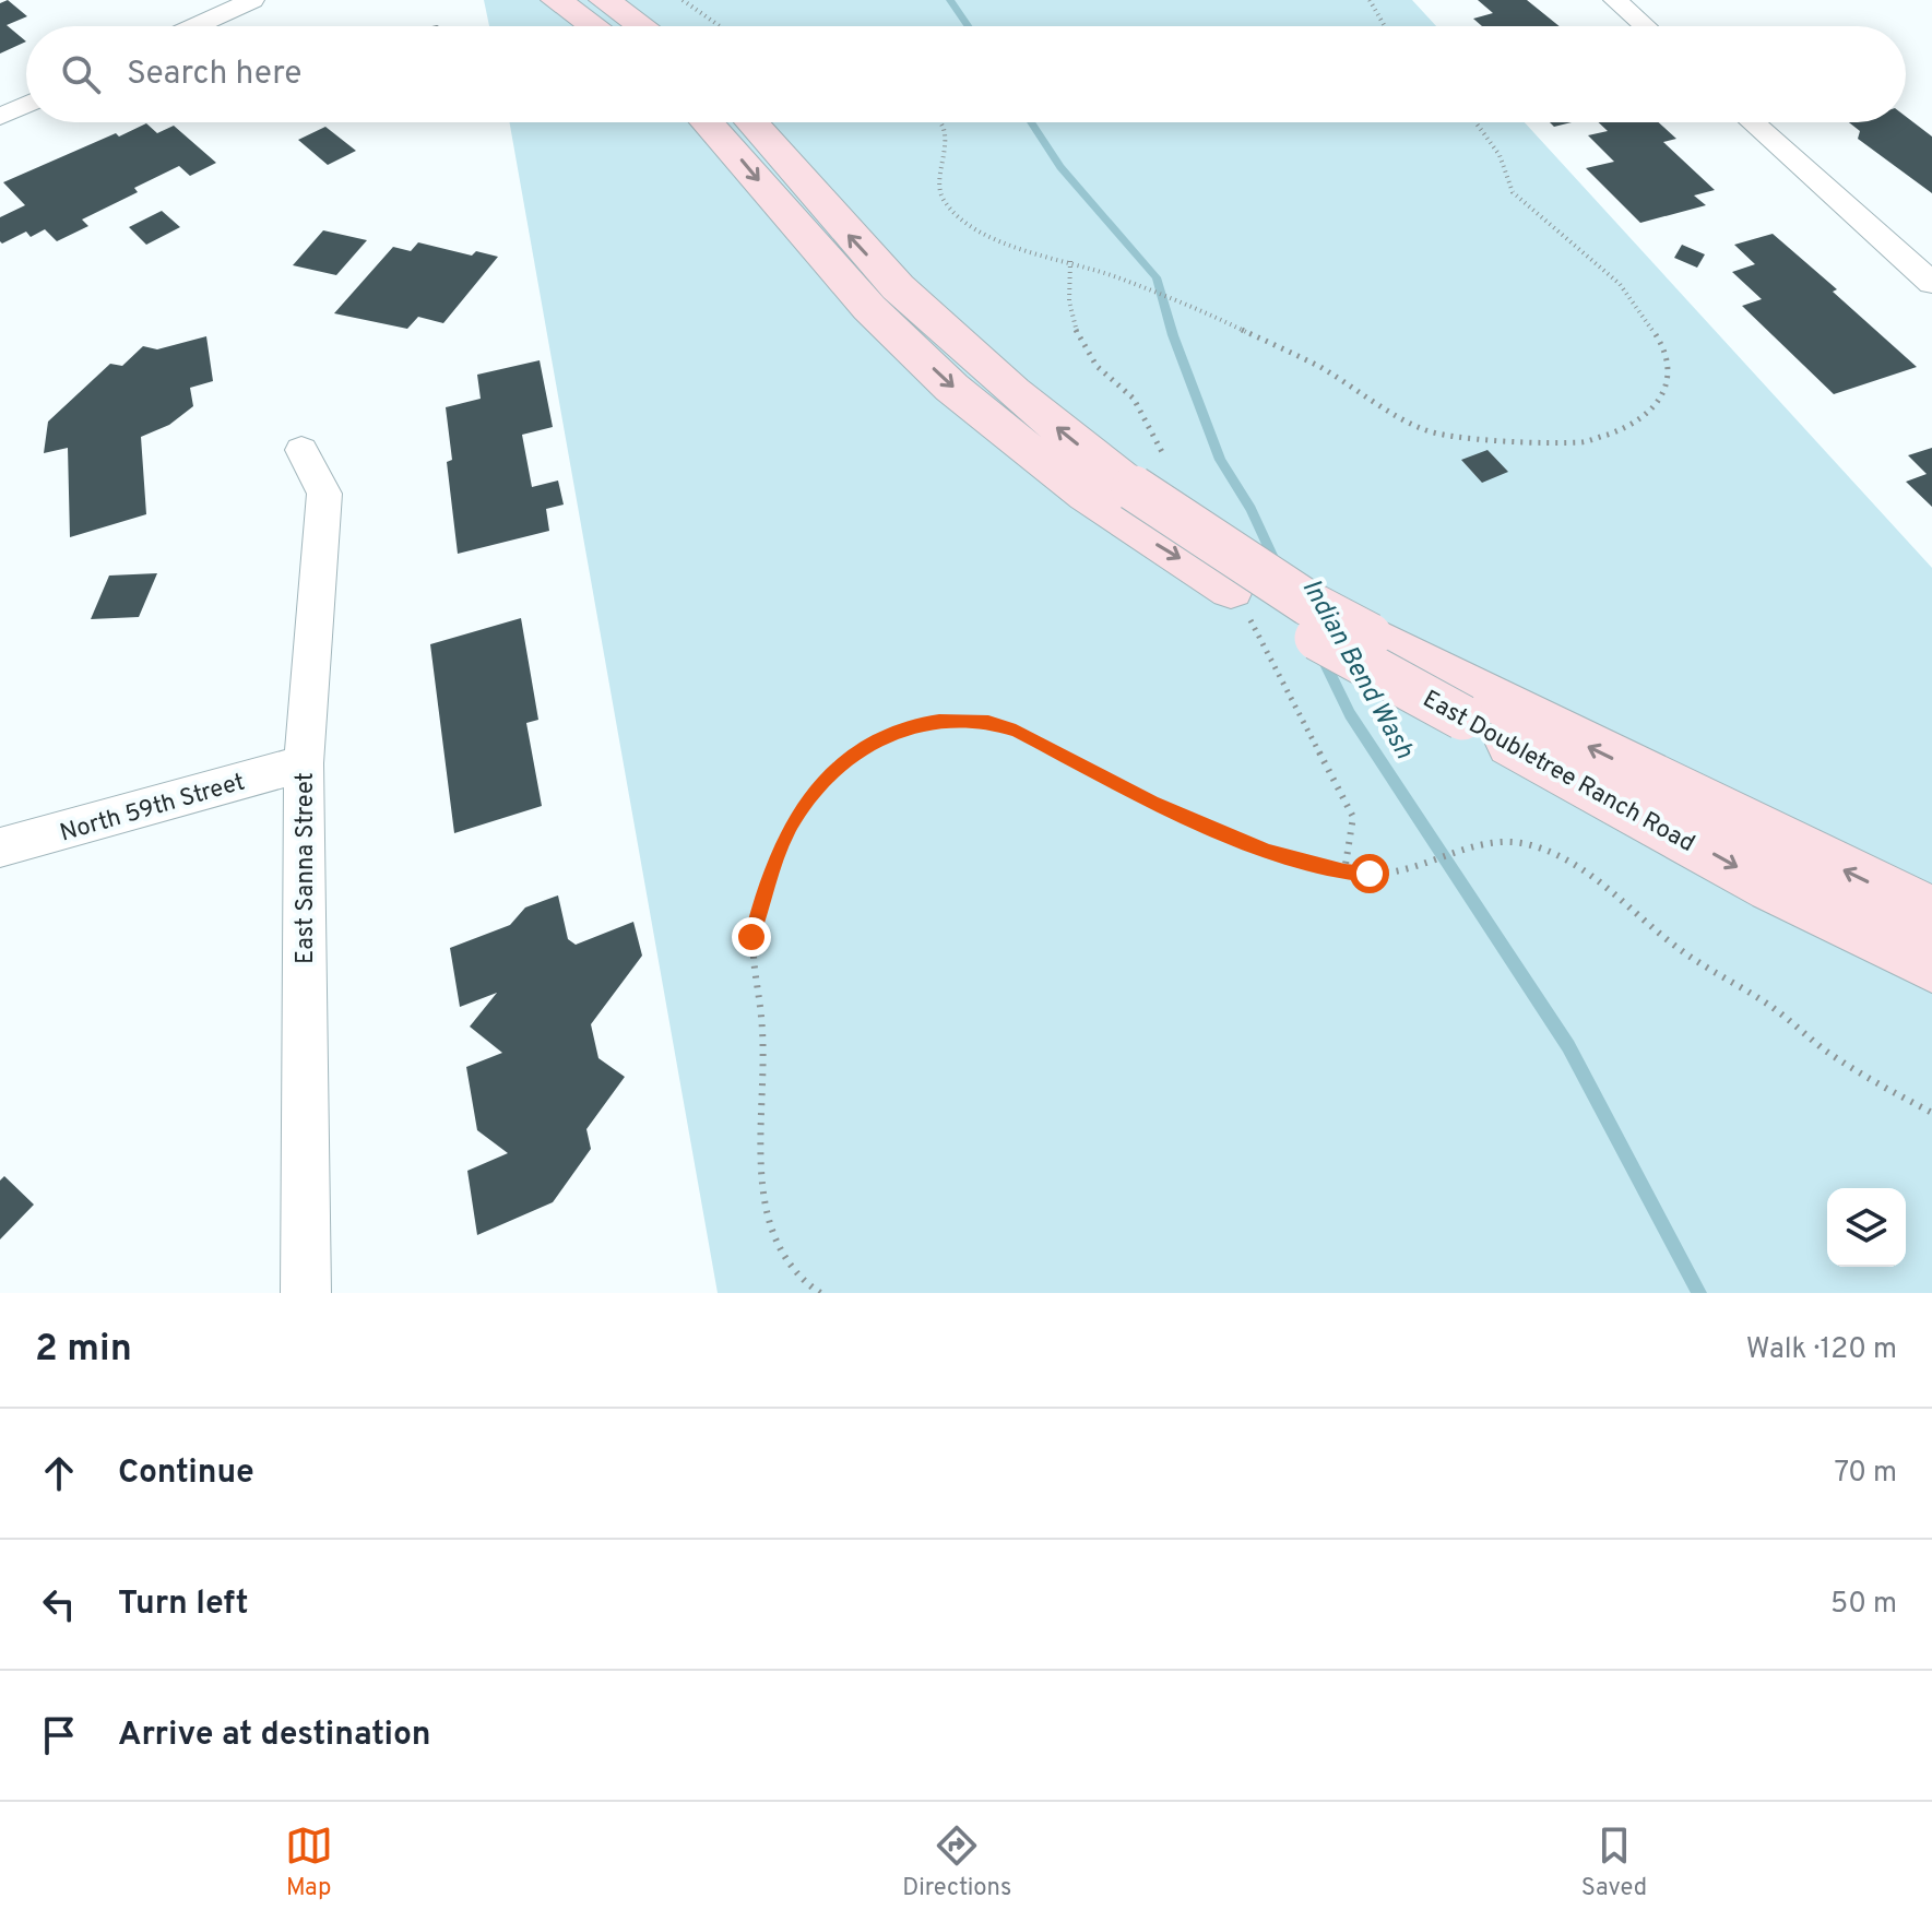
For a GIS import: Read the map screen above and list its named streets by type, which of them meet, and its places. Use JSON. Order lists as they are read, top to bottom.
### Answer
{
  "streets": {
    "main road": ["East Doubletree Ranch Road"],
    "street": ["North 59th Street", "East Sanna Street"]
  },
  "crossings": [
    ["North 59th Street", "East Sanna Street"]
  ],
  "water": ["Indian Bend Wash"],
  "page": {
    "search": "Search here",
    "heading": ["2 min", "Walk · 120 m"],
    "list": [
      ["Continue", "70 m"],
      ["Turn left", "50 m"],
      "Arrive at destination"
    ],
    "nav": ["Map", "Directions", "Saved"]
  }
}
